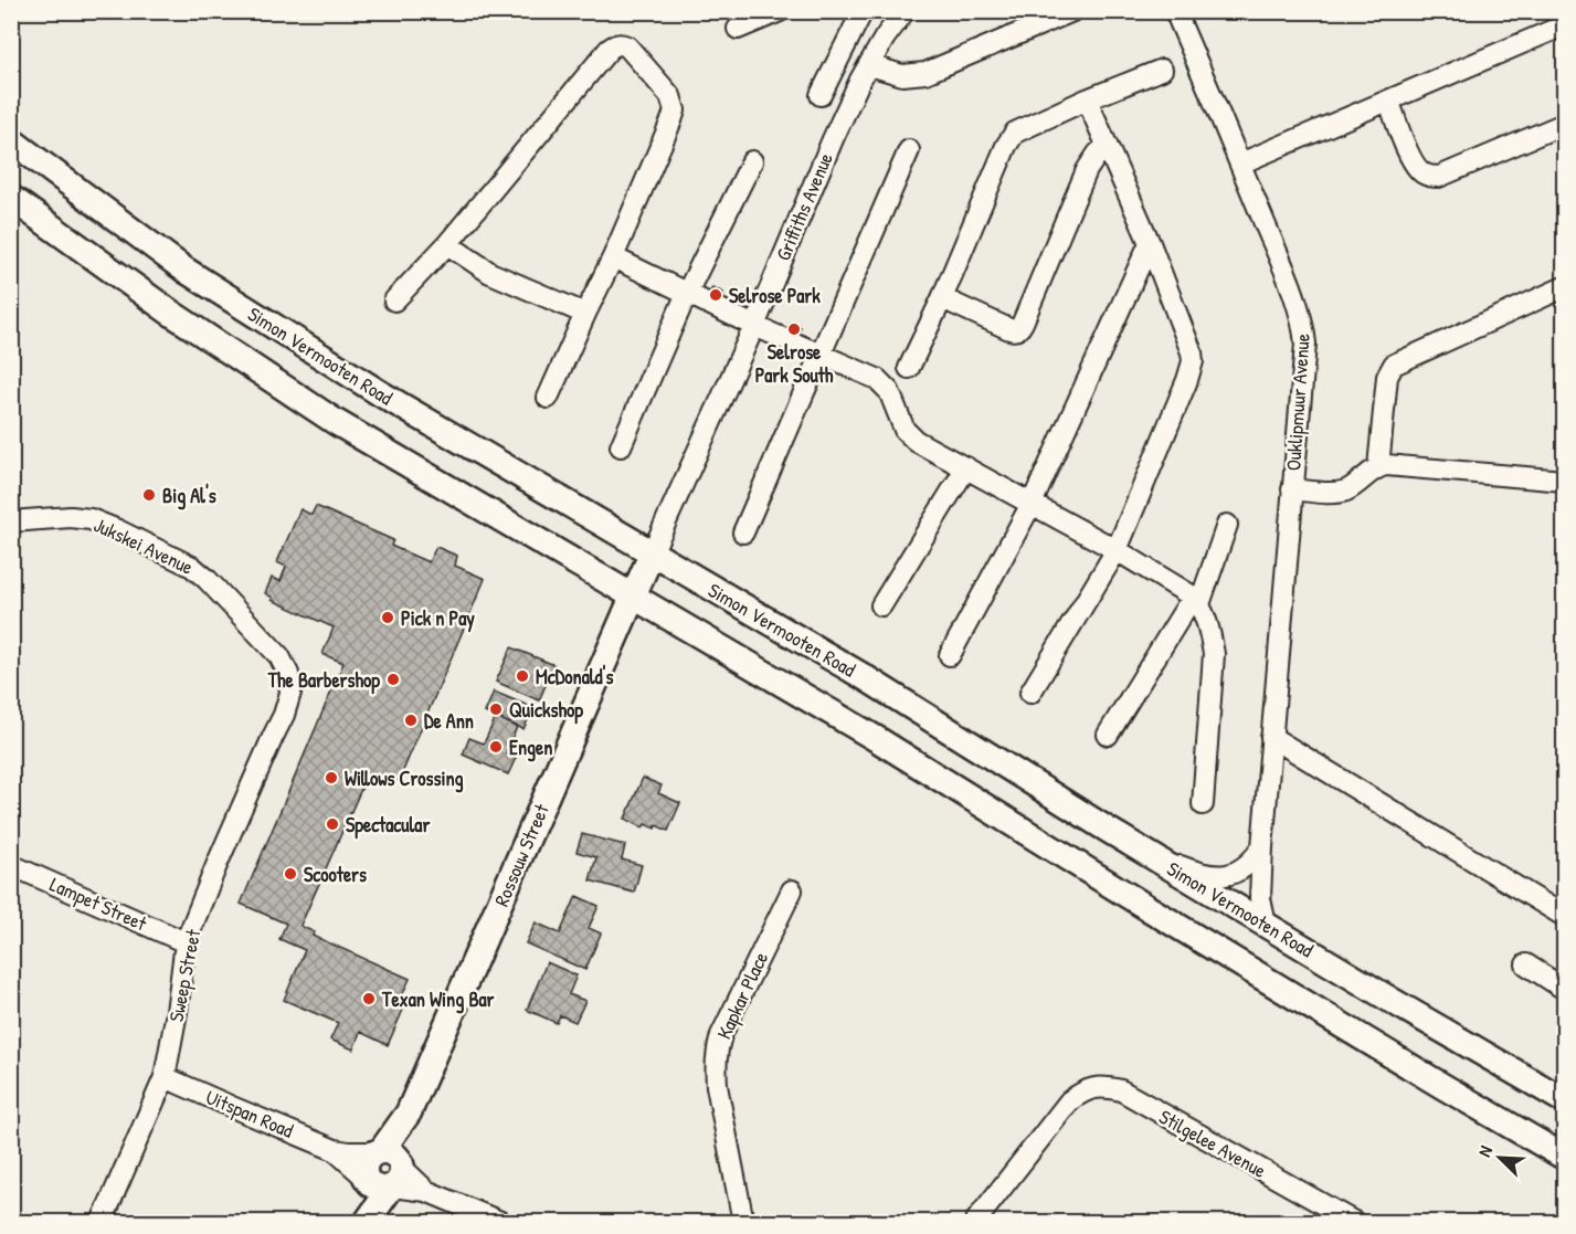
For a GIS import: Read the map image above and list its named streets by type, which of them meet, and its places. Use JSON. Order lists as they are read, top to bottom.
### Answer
{
  "streets": {
    "main road": ["Simon Vermooten Road", "Rossouw Street"],
    "street": [
      "Griffiths Avenue",
      "Ouklipmuur Avenue",
      "Jukskei Avenue",
      "Lampet Street",
      "Sweep Street",
      "Kapkar Place",
      "Uitspan Road",
      "Stilgelee Avenue"
    ]
  },
  "crossings": [
    ["Griffiths Avenue", "Simon Vermooten Road"],
    ["Griffiths Avenue", "Rossouw Street"],
    ["Simon Vermooten Road", "Ouklipmuur Avenue"],
    ["Simon Vermooten Road", "Rossouw Street"],
    ["Jukskei Avenue", "Sweep Street"],
    ["Rossouw Street", "Uitspan Road"],
    ["Lampet Street", "Sweep Street"],
    ["Sweep Street", "Uitspan Road"]
  ],
  "places": [
    "Selrose Park",
    "Selrose Park South",
    "Big Al's",
    "Pick n Pay",
    "McDonald's",
    "The Barbershop",
    "Quickshop",
    "De Ann",
    "Engen",
    "Willows Crossing",
    "Spectacular",
    "Scooters",
    "Texan Wing Bar"
  ],
  "north": "top left"
}
